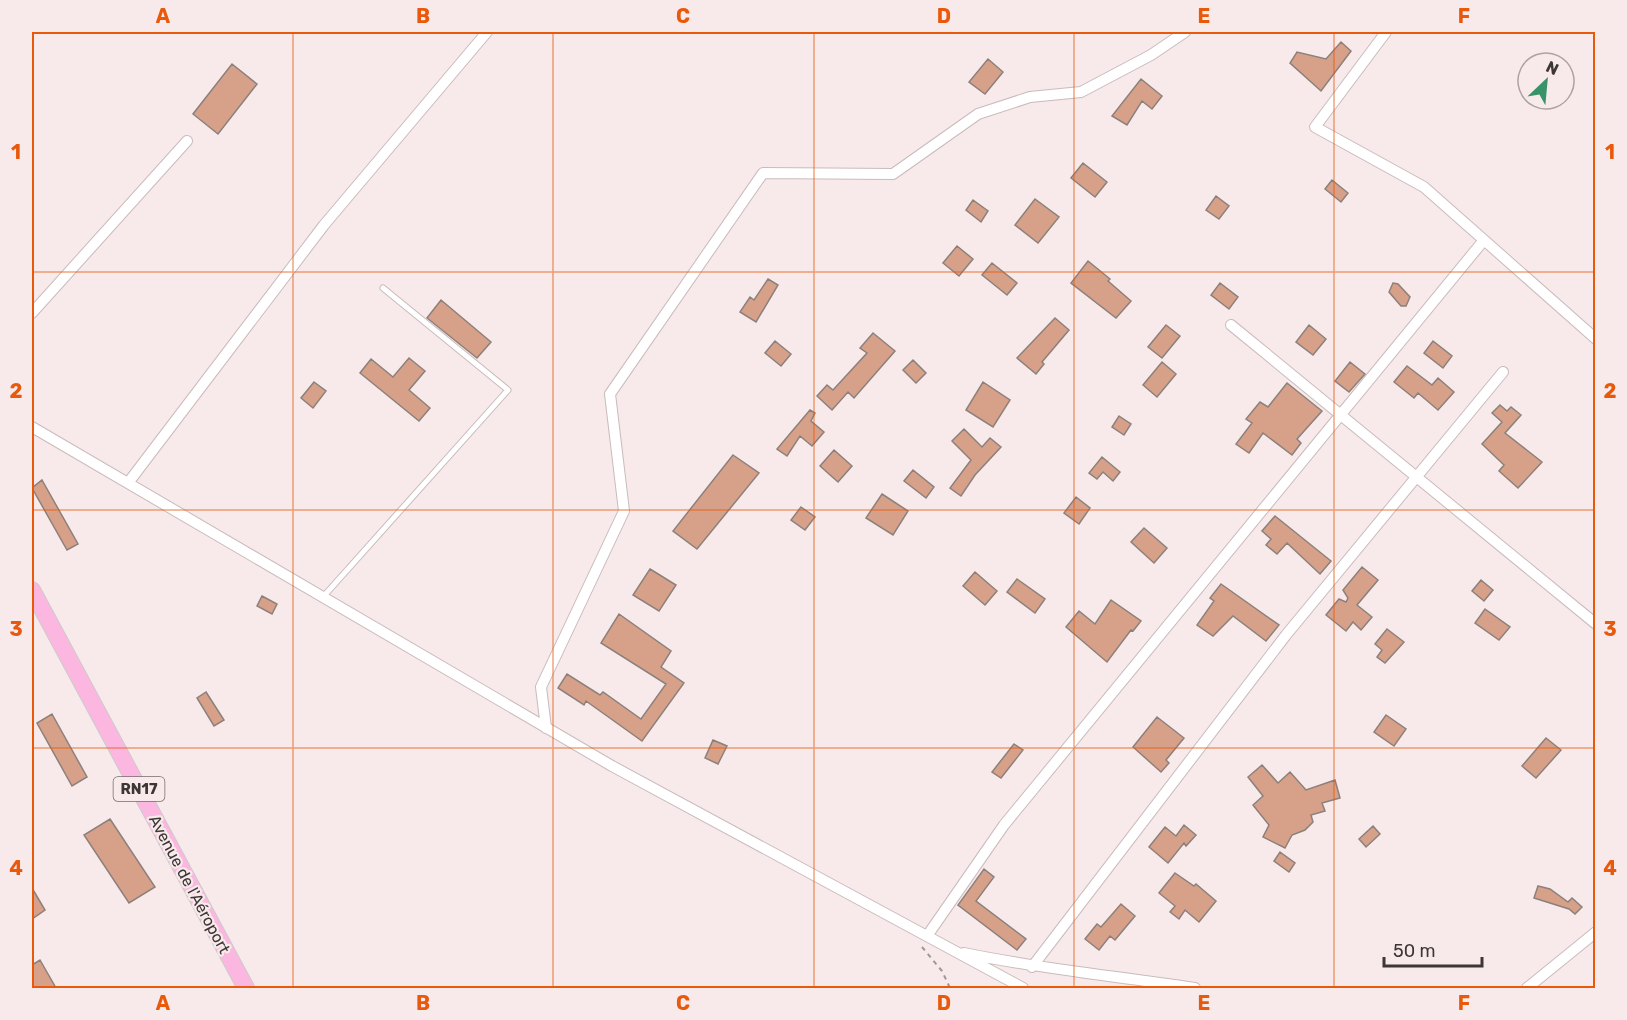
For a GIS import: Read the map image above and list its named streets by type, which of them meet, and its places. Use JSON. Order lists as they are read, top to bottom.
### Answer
{
  "streets": {
    "main road": ["RN17", "Avenue de l'Aéroport"]
  },
  "scale_bar": "50 m",
  "north": "top right",
  "grid": {
    "columns": [
      "A",
      "B",
      "C",
      "D",
      "E",
      "F"
    ],
    "rows": [
      "1",
      "2",
      "3",
      "4"
    ]
  }
}
